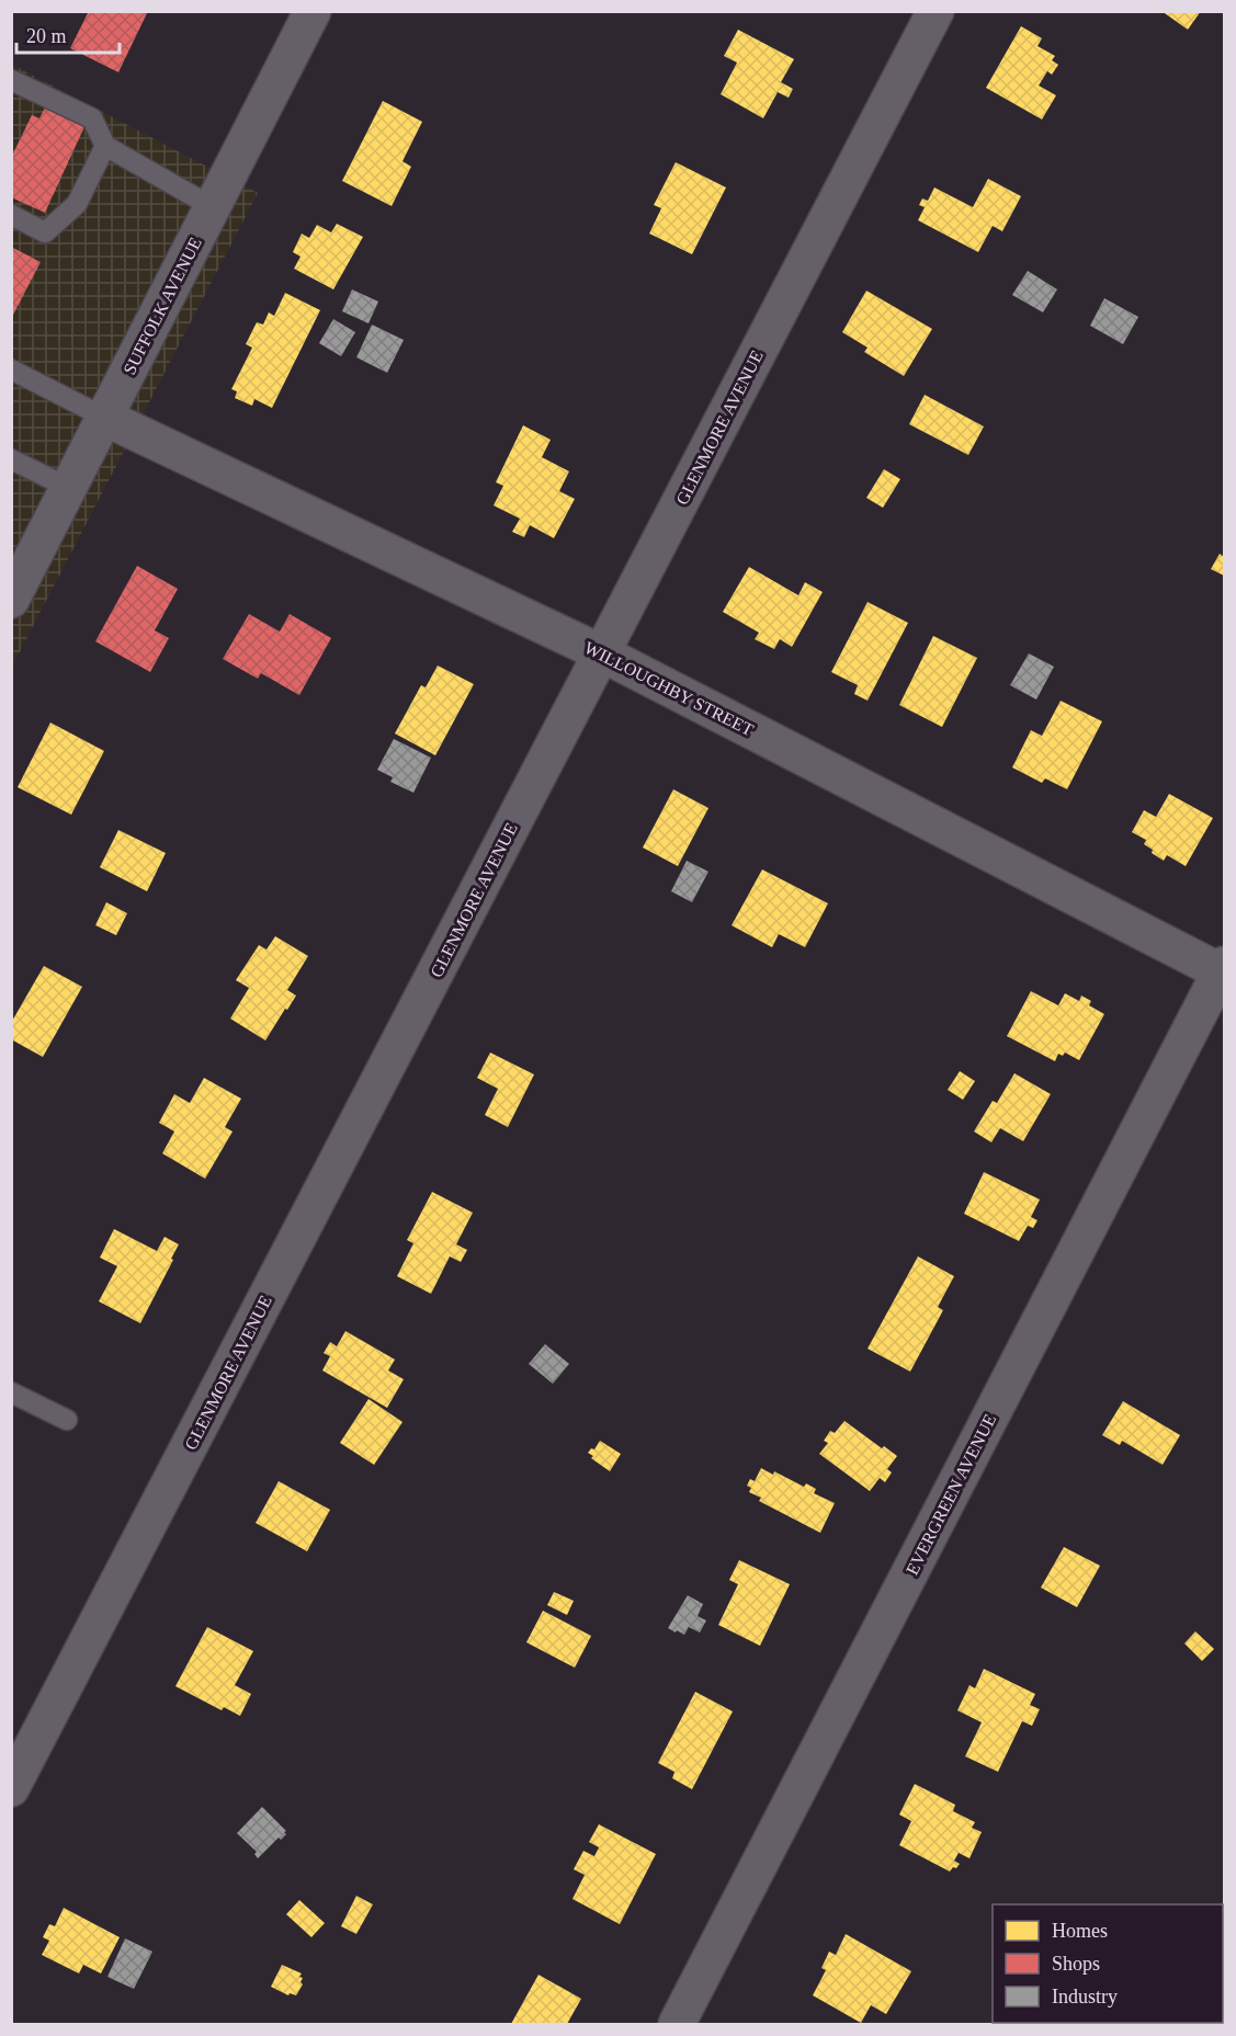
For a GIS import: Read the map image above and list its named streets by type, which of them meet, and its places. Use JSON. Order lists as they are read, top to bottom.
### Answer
{
  "streets": {
    "street": [
      "SUFFOLK AVENUE",
      "GLENMORE AVENUE",
      "WILLOUGHBY STREET",
      "EVERGREEN AVENUE"
    ]
  },
  "crossings": [
    ["SUFFOLK AVENUE", "WILLOUGHBY STREET"],
    ["GLENMORE AVENUE", "WILLOUGHBY STREET"],
    ["WILLOUGHBY STREET", "EVERGREEN AVENUE"]
  ],
  "legend": ["Homes", "Shops", "Industry"],
  "scale_bar": "20 m"
}
